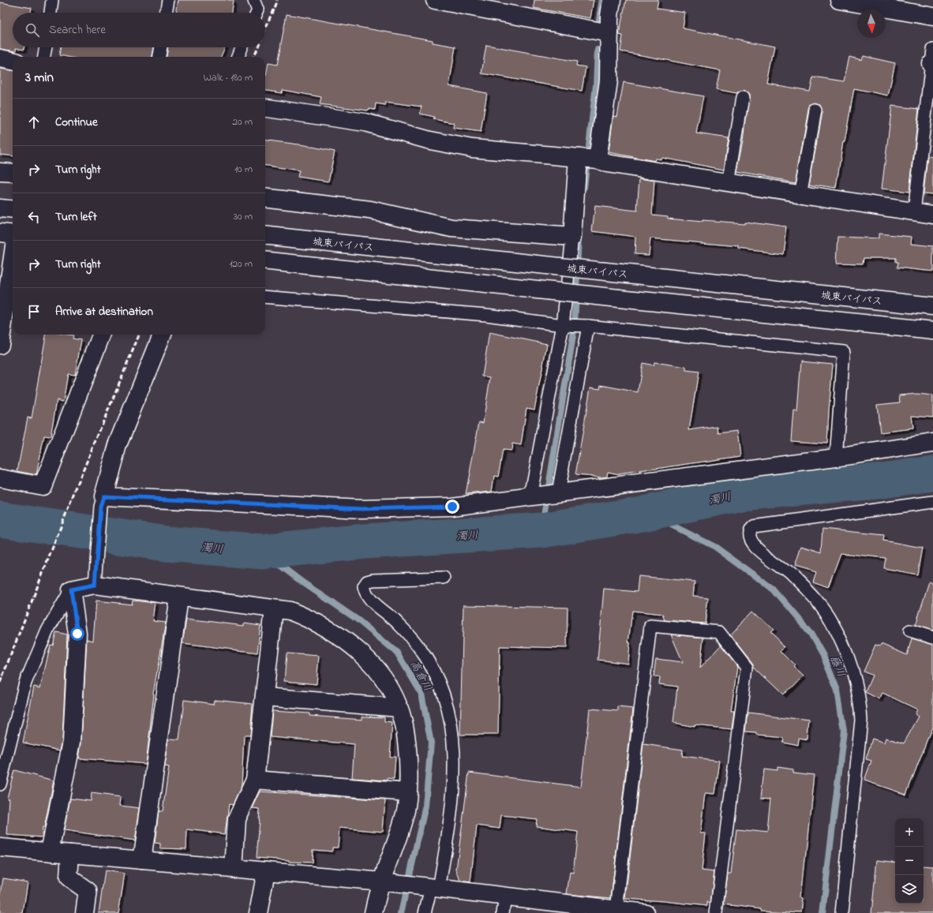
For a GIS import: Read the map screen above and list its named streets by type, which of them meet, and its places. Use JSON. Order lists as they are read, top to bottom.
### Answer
{
  "streets": {
    "main road": ["城東バイパス"]
  },
  "water": ["濁川", "藤川", "高倉川"],
  "north": "bottom",
  "page": {
    "search": "Search here",
    "heading": ["3 min", "Walk · 180 m"],
    "list": [
      ["Continue", "20 m"],
      ["Turn right", "10 m"],
      ["Turn left", "30 m"],
      ["Turn right", "120 m"],
      "Arrive at destination"
    ],
    "map_buttons": ["+", "−"]
  }
}
